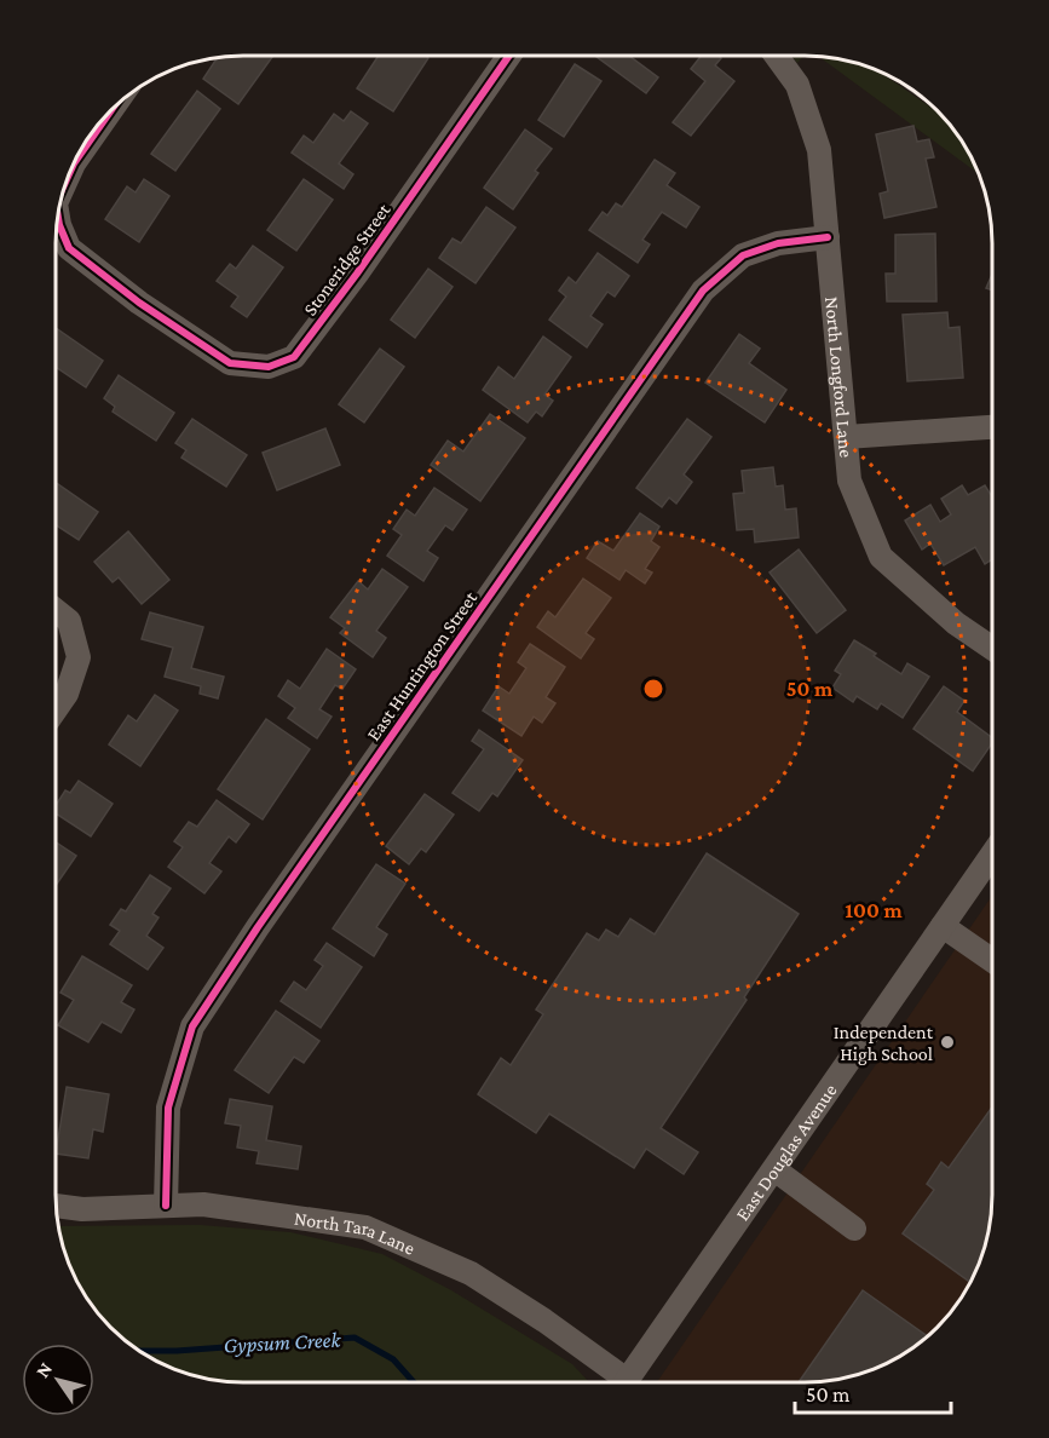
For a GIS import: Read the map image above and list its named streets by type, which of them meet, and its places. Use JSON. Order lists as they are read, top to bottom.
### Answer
{
  "streets": {
    "street": [
      "Stoneridge Street",
      "North Longford Lane",
      "East Huntington Street",
      "East Douglas Avenue",
      "North Tara Lane"
    ]
  },
  "crossings": [
    ["North Longford Lane", "East Huntington Street"],
    ["East Huntington Street", "North Tara Lane"]
  ],
  "water": ["Gypsum Creek"],
  "places": ["Independent High School"],
  "scale_bar": "50 m",
  "north": "top left",
  "rings": ["50 m", "100 m"]
}
